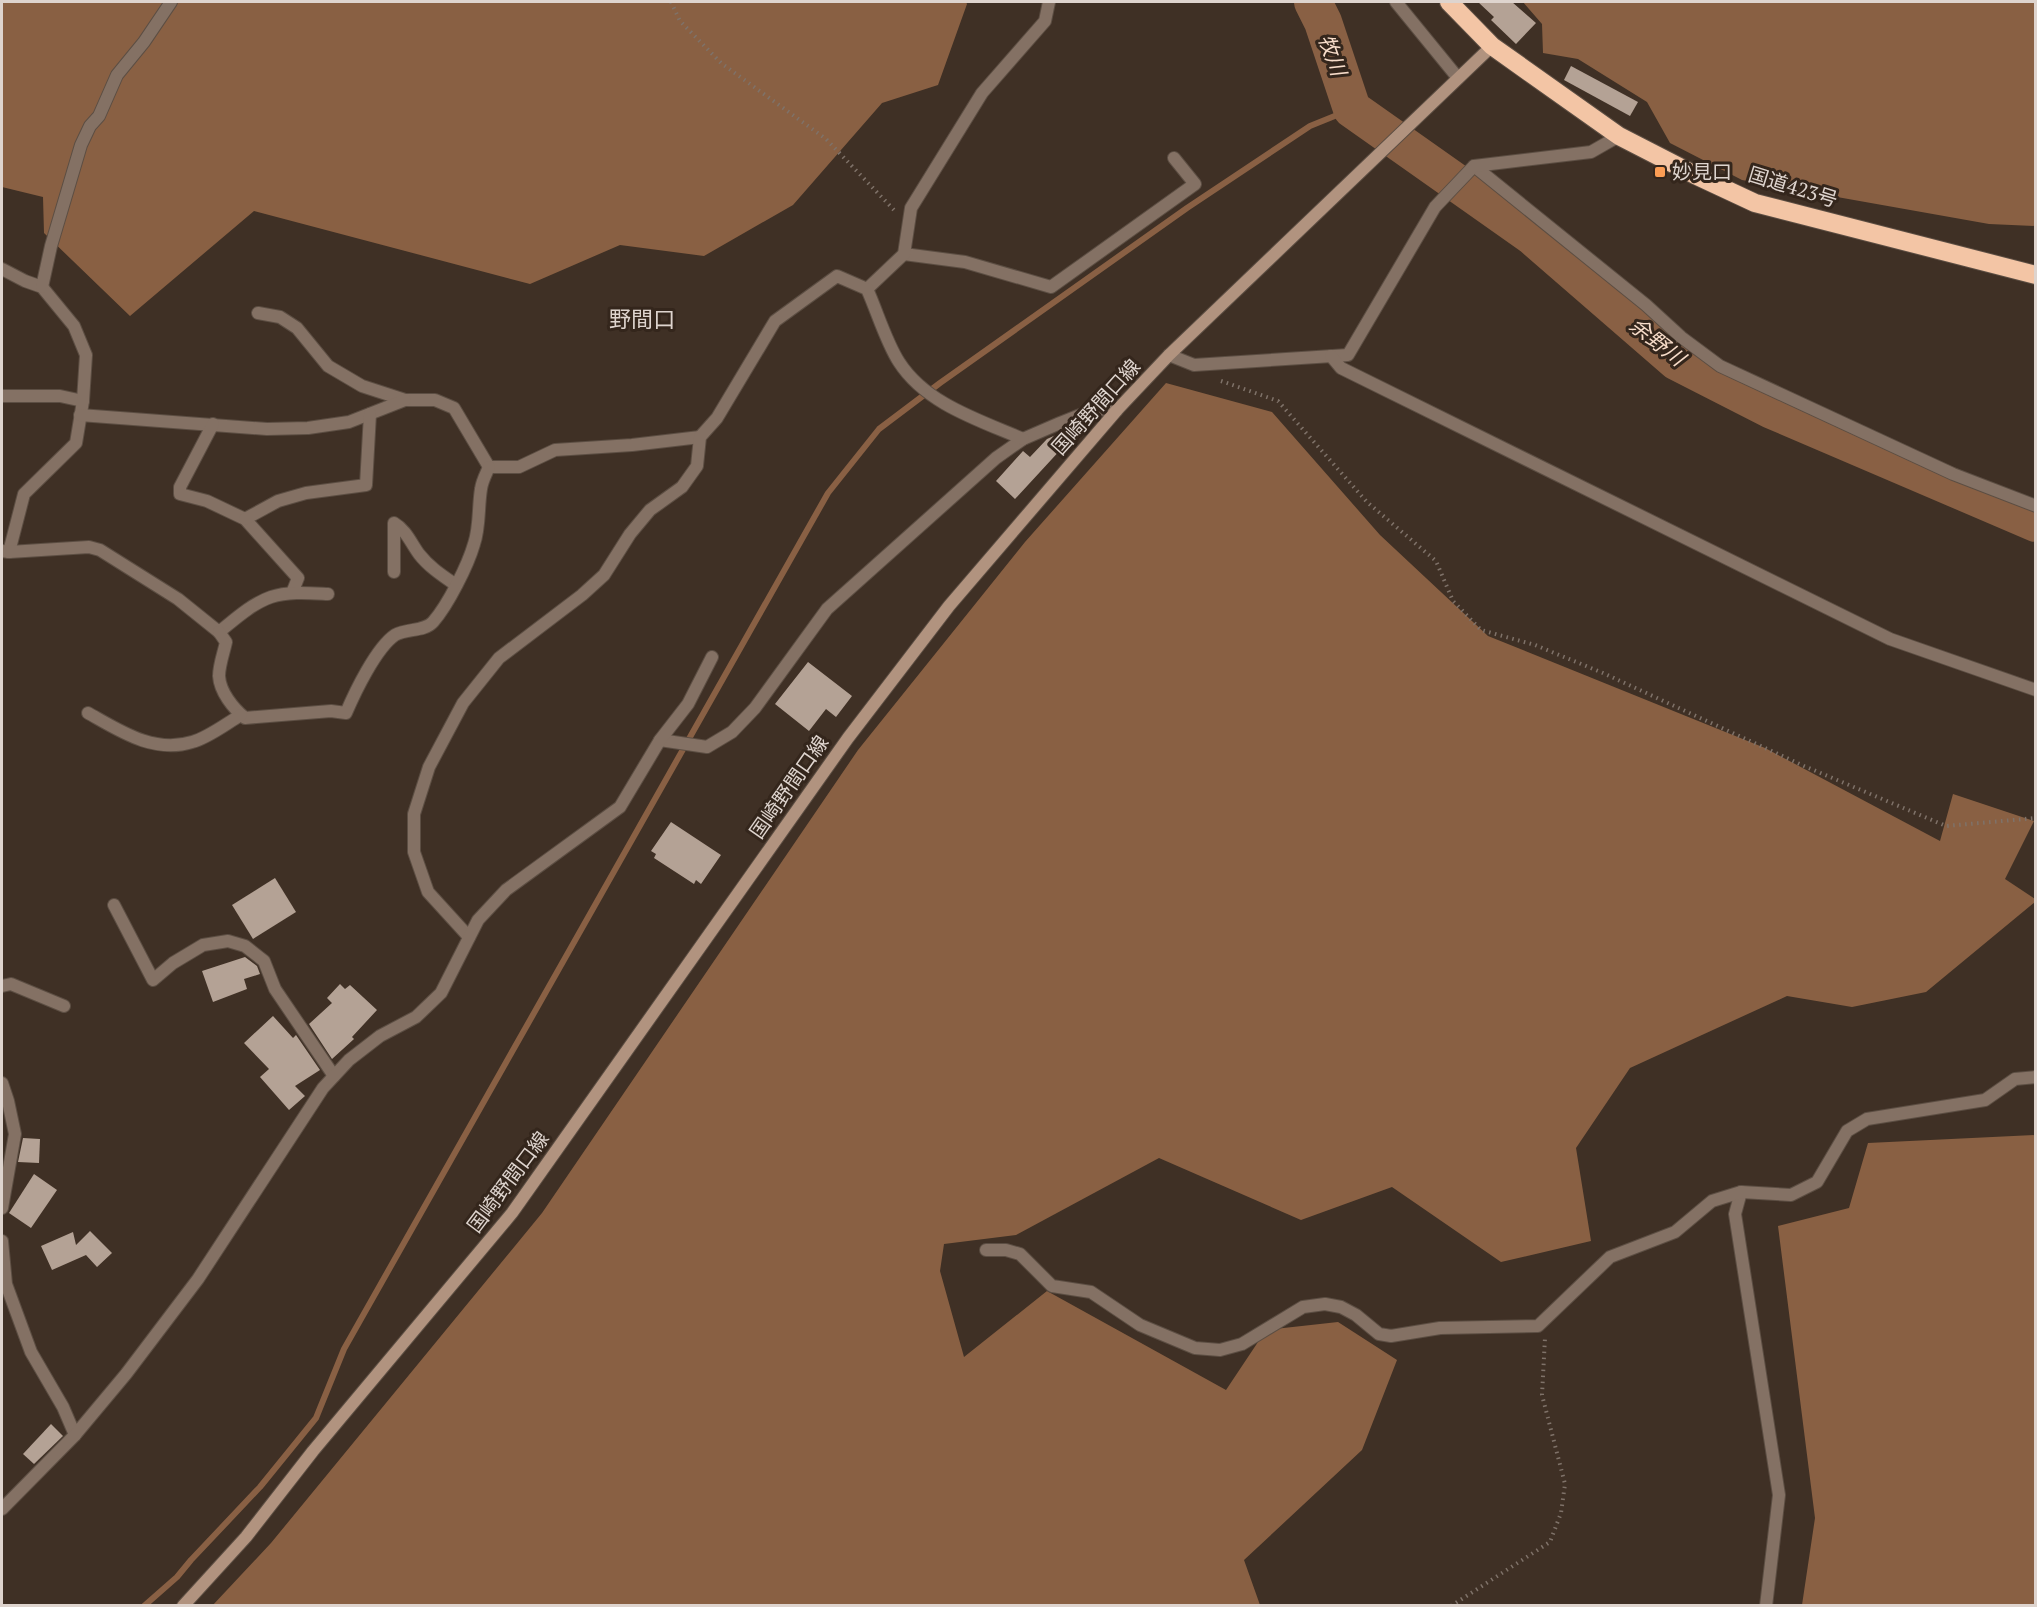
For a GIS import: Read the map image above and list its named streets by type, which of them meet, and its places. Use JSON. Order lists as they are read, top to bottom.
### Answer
{
  "streets": {
    "highway": ["国道423号"],
    "main road": ["国崎野間口線"]
  },
  "crossings": [
    ["国道423号", "国崎野間口線"]
  ],
  "districts": ["野間口"],
  "water": ["牧川", "余野川"],
  "places": {
    "transit": ["妙見口"]
  }
}
